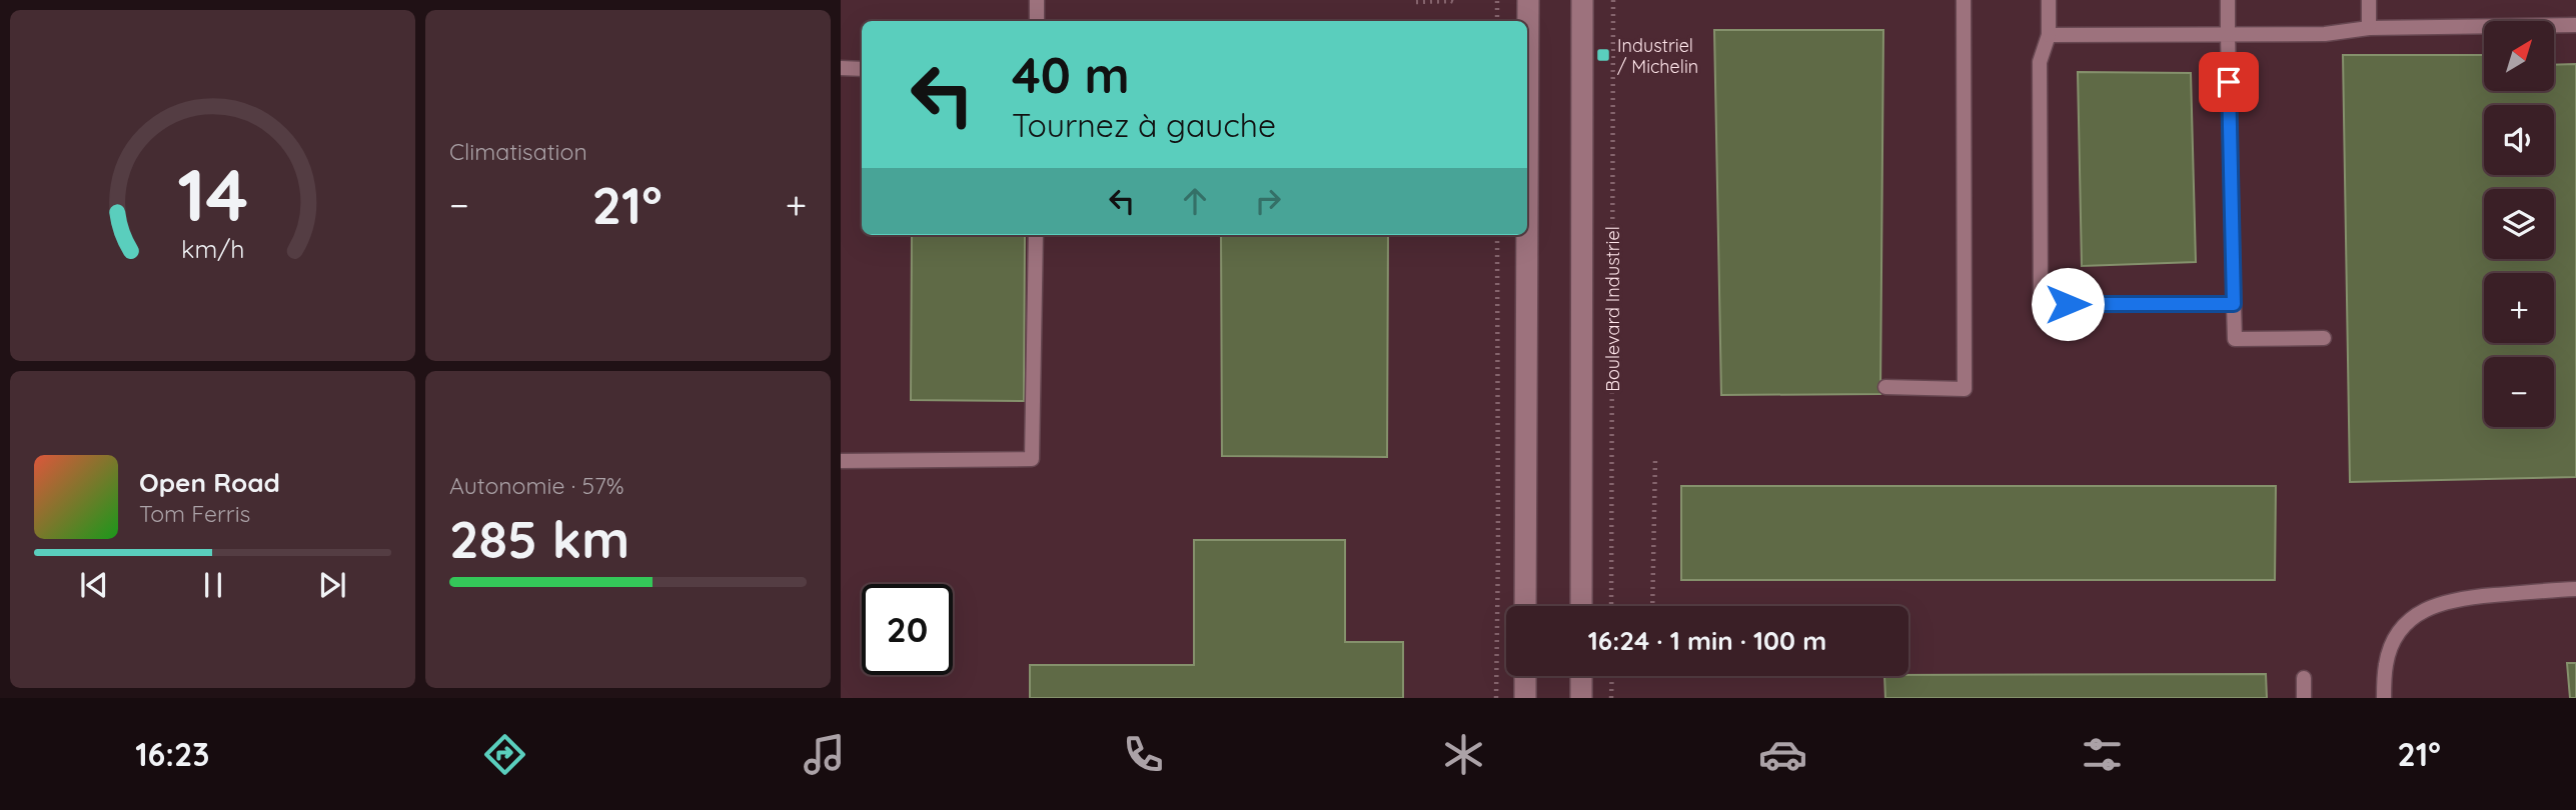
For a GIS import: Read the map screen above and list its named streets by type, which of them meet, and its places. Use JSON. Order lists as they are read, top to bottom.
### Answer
{
  "streets": {
    "street": ["Boulevard Industriel"]
  },
  "places": {
    "transit": ["Industriel / Michelin"]
  },
  "north": "top right",
  "page": {
    "tile": [
      "Climatisation",
      ["Autonomie · 57%", "285 km"]
    ],
    "map_buttons": ["+", "−"],
    "turn": ["40 m", "Tournez à gauche"],
    "heat": ["−", "21°", "+"],
    "song": ["Open Road", "Tom Ferris"],
    "limit": "20",
    "trip": "16:24 · 1 min · 100 m",
    "tabs": ["16:23", "21°"],
    "gauge": ["14", "km/h"]
  }
}
